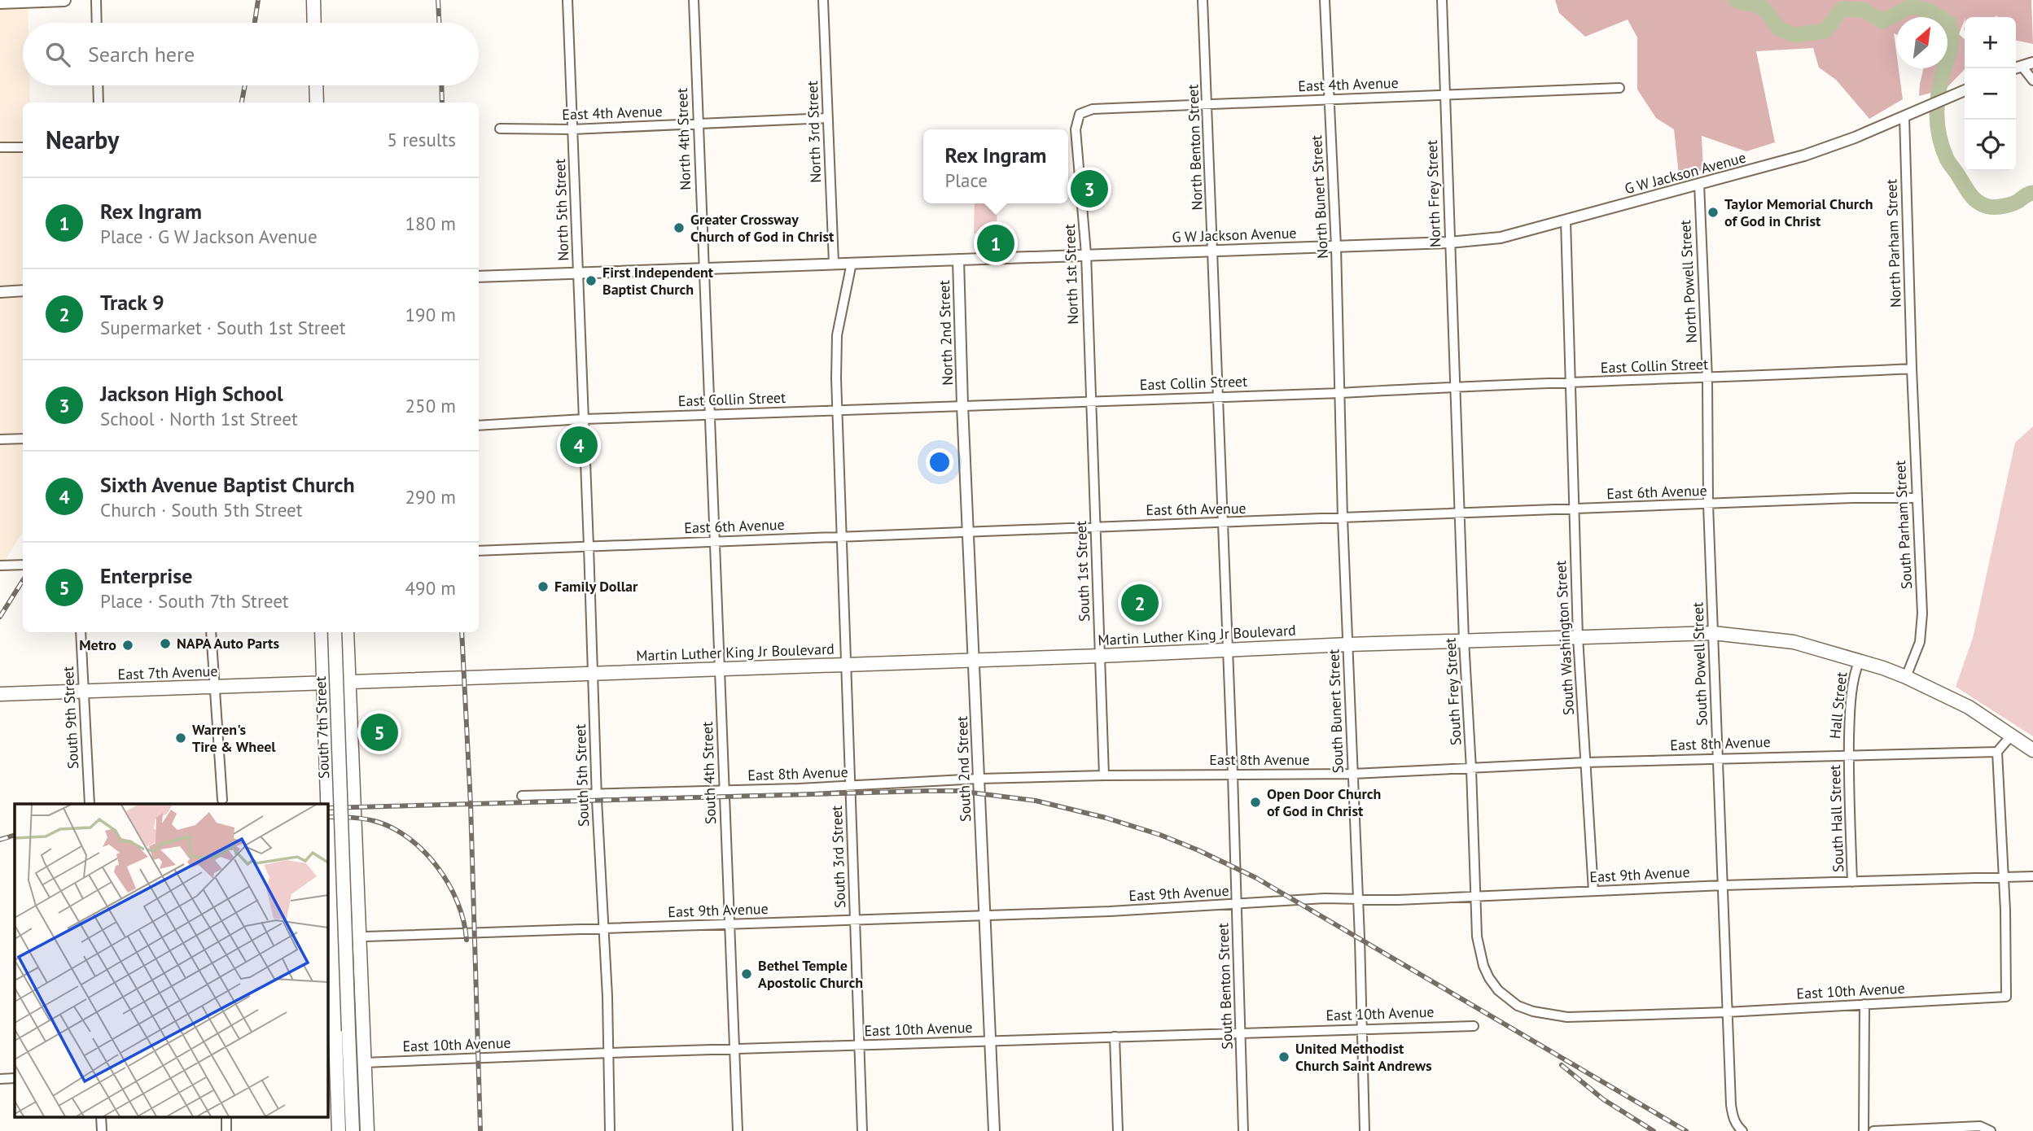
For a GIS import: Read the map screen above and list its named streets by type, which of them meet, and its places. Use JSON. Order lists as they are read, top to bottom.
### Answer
{
  "streets": {
    "main road": ["Martin Luther King Jr Boulevard", "East 7th Avenue", "South 7th Street"],
    "street": [
      "East 4th Avenue",
      "North 3rd Street",
      "North 4th Street",
      "North Benton Street",
      "G W Jackson Avenue",
      "North Frey Street",
      "North Bunert Street",
      "North 5th Street",
      "North Parham Street",
      "North 1st Street",
      "North Powell Street",
      "North 2nd Street",
      "East Collin Street",
      "East 6th Avenue",
      "South Parham Street",
      "South 1st Street",
      "South Washington Street",
      "South Powell Street",
      "South Frey Street",
      "Hall Street",
      "South Bunert Street",
      "South 9th Street",
      "East 8th Avenue",
      "South 2nd Street",
      "South 4th Street",
      "South 5th Street",
      "South Hall Street",
      "South 3rd Street",
      "East 9th Avenue",
      "South Benton Street",
      "East 10th Avenue"
    ]
  },
  "crossings": [
    ["East 4th Avenue", "North 3rd Street"],
    ["East 4th Avenue", "North 4th Street"],
    ["East 4th Avenue", "North Benton Street"],
    ["East 4th Avenue", "North Frey Street"],
    ["East 4th Avenue", "North Bunert Street"],
    ["East 4th Avenue", "North 5th Street"],
    ["East 4th Avenue", "North 1st Street"],
    ["North 3rd Street", "G W Jackson Avenue"],
    ["North 4th Street", "G W Jackson Avenue"],
    ["North 4th Street", "East Collin Street"],
    ["North 4th Street", "South 4th Street"],
    ["North Benton Street", "G W Jackson Avenue"],
    ["North Benton Street", "East Collin Street"],
    ["North Benton Street", "South Benton Street"],
    ["G W Jackson Avenue", "North Frey Street"],
    ["G W Jackson Avenue", "North Bunert Street"],
    ["G W Jackson Avenue", "North 5th Street"],
    ["G W Jackson Avenue", "North Parham Street"],
    ["G W Jackson Avenue", "North 1st Street"],
    ["G W Jackson Avenue", "North Powell Street"],
    ["G W Jackson Avenue", "North 2nd Street"],
    ["G W Jackson Avenue", "South Washington Street"],
    ["North Frey Street", "East Collin Street"],
    ["North Frey Street", "South Frey Street"],
    ["North Bunert Street", "East Collin Street"],
    ["North Bunert Street", "South Bunert Street"],
    ["North 5th Street", "East Collin Street"],
    ["North 5th Street", "South 5th Street"],
    ["North Parham Street", "East Collin Street"],
    ["North Parham Street", "South Parham Street"],
    ["North 1st Street", "East Collin Street"],
    ["North 1st Street", "South 1st Street"],
    ["North Powell Street", "East Collin Street"],
    ["North Powell Street", "South Powell Street"],
    ["North 2nd Street", "East Collin Street"],
    ["North 2nd Street", "South 2nd Street"],
    ["East Collin Street", "South Parham Street"],
    ["East Collin Street", "South 1st Street"],
    ["East Collin Street", "South Washington Street"],
    ["East Collin Street", "South Powell Street"],
    ["East Collin Street", "South Frey Street"],
    ["East Collin Street", "South Bunert Street"],
    ["East Collin Street", "South 2nd Street"],
    ["East Collin Street", "South 4th Street"],
    ["East Collin Street", "South 5th Street"],
    ["East Collin Street", "South 3rd Street"],
    ["East Collin Street", "South Benton Street"],
    ["East 6th Avenue", "South Parham Street"],
    ["East 6th Avenue", "South 1st Street"],
    ["East 6th Avenue", "South Washington Street"],
    ["East 6th Avenue", "South Powell Street"],
    ["East 6th Avenue", "South Frey Street"],
    ["East 6th Avenue", "South Bunert Street"],
    ["East 6th Avenue", "South 2nd Street"],
    ["East 6th Avenue", "South 4th Street"],
    ["East 6th Avenue", "South 5th Street"],
    ["East 6th Avenue", "South 3rd Street"],
    ["East 6th Avenue", "South Benton Street"],
    ["South Parham Street", "Martin Luther King Jr Boulevard"],
    ["South 1st Street", "Martin Luther King Jr Boulevard"],
    ["South 1st Street", "East 8th Avenue"],
    ["Martin Luther King Jr Boulevard", "South Washington Street"],
    ["Martin Luther King Jr Boulevard", "South Powell Street"],
    ["Martin Luther King Jr Boulevard", "East 7th Avenue"],
    ["Martin Luther King Jr Boulevard", "South Frey Street"],
    ["Martin Luther King Jr Boulevard", "Hall Street"],
    ["Martin Luther King Jr Boulevard", "South Bunert Street"],
    ["Martin Luther King Jr Boulevard", "South 2nd Street"],
    ["Martin Luther King Jr Boulevard", "South 4th Street"],
    ["Martin Luther King Jr Boulevard", "South 5th Street"],
    ["Martin Luther King Jr Boulevard", "South 3rd Street"],
    ["Martin Luther King Jr Boulevard", "South Benton Street"],
    ["South Washington Street", "East 8th Avenue"],
    ["South Washington Street", "East 9th Avenue"],
    ["South Powell Street", "East 8th Avenue"],
    ["South Powell Street", "East 9th Avenue"],
    ["South Powell Street", "East 10th Avenue"],
    ["East 7th Avenue", "South 9th Street"],
    ["South Frey Street", "East 8th Avenue"],
    ["South Frey Street", "East 9th Avenue"],
    ["South Frey Street", "East 10th Avenue"],
    ["Hall Street", "East 8th Avenue"],
    ["Hall Street", "South Hall Street"],
    ["South Bunert Street", "East 8th Avenue"],
    ["South Bunert Street", "East 9th Avenue"],
    ["South Bunert Street", "East 10th Avenue"],
    ["East 8th Avenue", "South 2nd Street"],
    ["East 8th Avenue", "South 4th Street"],
    ["East 8th Avenue", "South 5th Street"],
    ["East 8th Avenue", "South Hall Street"],
    ["East 8th Avenue", "South 3rd Street"],
    ["East 8th Avenue", "South Benton Street"],
    ["South 2nd Street", "East 9th Avenue"],
    ["South 2nd Street", "East 10th Avenue"],
    ["South 4th Street", "East 9th Avenue"],
    ["South 4th Street", "East 10th Avenue"],
    ["South 5th Street", "East 9th Avenue"],
    ["South 5th Street", "East 10th Avenue"],
    ["South Hall Street", "East 9th Avenue"],
    ["South 3rd Street", "East 9th Avenue"],
    ["South 3rd Street", "East 10th Avenue"],
    ["East 9th Avenue", "South Benton Street"],
    ["East 9th Avenue", "East 10th Avenue"],
    ["South Benton Street", "East 10th Avenue"]
  ],
  "places": [
    "Taylor Memorial Church of God in Christ",
    "Greater Crossway Church of God in Christ",
    "First Independent Baptist Church",
    "Family Dollar",
    "NAPA Auto Parts",
    "Metro",
    "Warren's Tire & Wheel",
    "Open Door Church of God in Christ",
    "Bethel Temple Apostolic Church",
    "United Methodist Church Saint Andrews"
  ],
  "north": "top right",
  "page": {
    "map_buttons": ["+", "−"],
    "search": "Search here",
    "heading": ["Nearby", "5 results"],
    "popup": ["Rex Ingram", "Place"],
    "pins": [
      "3",
      "1",
      "4",
      "2",
      "5"
    ],
    "list": [
      {
        "mark": "1",
        "name": "Rex Ingram",
        "note": "Place · G W Jackson Avenue",
        "value": "180 m"
      },
      {
        "mark": "2",
        "name": "Track 9",
        "note": "Supermarket · South 1st Street",
        "value": "190 m"
      },
      {
        "mark": "3",
        "name": "Jackson High School",
        "note": "School · North 1st Street",
        "value": "250 m"
      },
      {
        "mark": "4",
        "name": "Sixth Avenue Baptist Church",
        "note": "Church · South 5th Street",
        "value": "290 m"
      },
      {
        "mark": "5",
        "name": "Enterprise",
        "note": "Place · South 7th Street",
        "value": "490 m"
      }
    ]
  }
}
